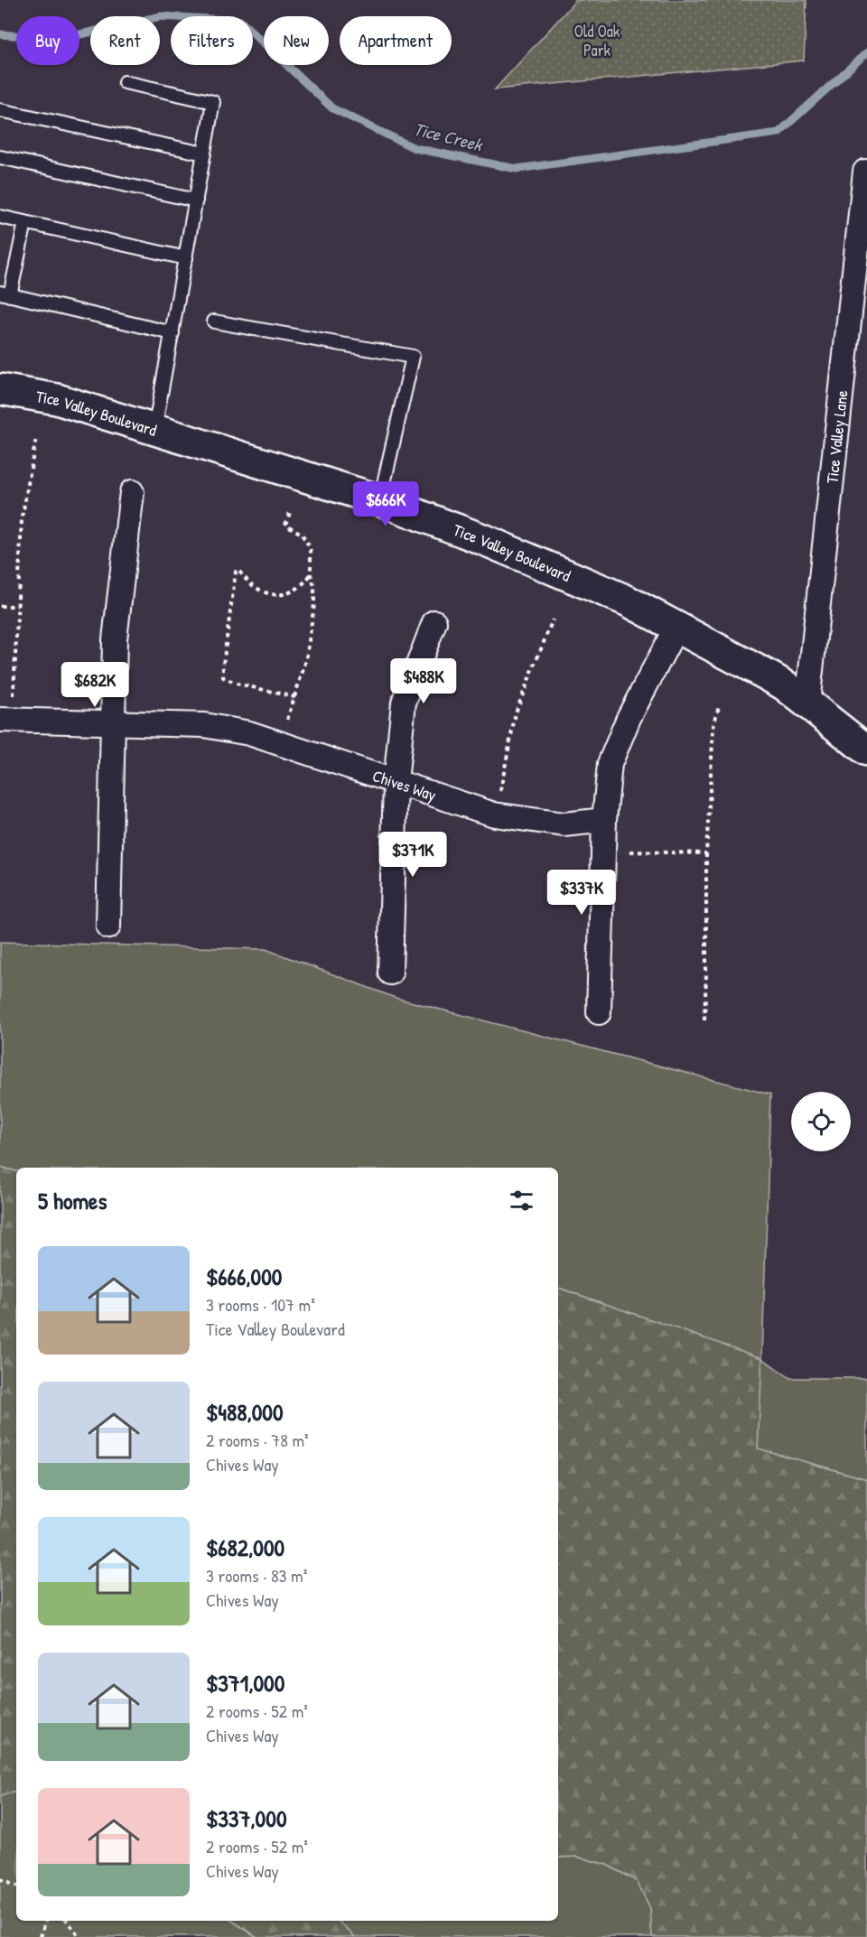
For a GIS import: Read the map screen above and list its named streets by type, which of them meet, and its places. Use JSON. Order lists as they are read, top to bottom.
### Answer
{
  "streets": {
    "street": ["Tice Valley Boulevard", "Tice Valley Lane", "Chives Way"]
  },
  "crossings": [
    ["Tice Valley Boulevard", "Tice Valley Lane"]
  ],
  "water": ["Tice Creek"],
  "parks": ["Old Oak Park"],
  "page": {
    "chip": [
      "Buy",
      "Rent",
      "Filters",
      "New",
      "Apartment"
    ],
    "price": [
      "$666K",
      "$488K",
      "$682K",
      "$371K",
      "$337K"
    ],
    "heading": "5 homes",
    "list": [
      {
        "name": "$666,000",
        "note": "3 rooms · 107 m² · Tice Valley Boulevard"
      },
      {
        "name": "$488,000",
        "note": "2 rooms · 78 m² · Chives Way"
      },
      {
        "name": "$682,000",
        "note": "3 rooms · 83 m² · Chives Way"
      },
      {
        "name": "$371,000",
        "note": "2 rooms · 52 m² · Chives Way"
      },
      {
        "name": "$337,000",
        "note": "2 rooms · 52 m² · Chives Way"
      }
    ]
  }
}
